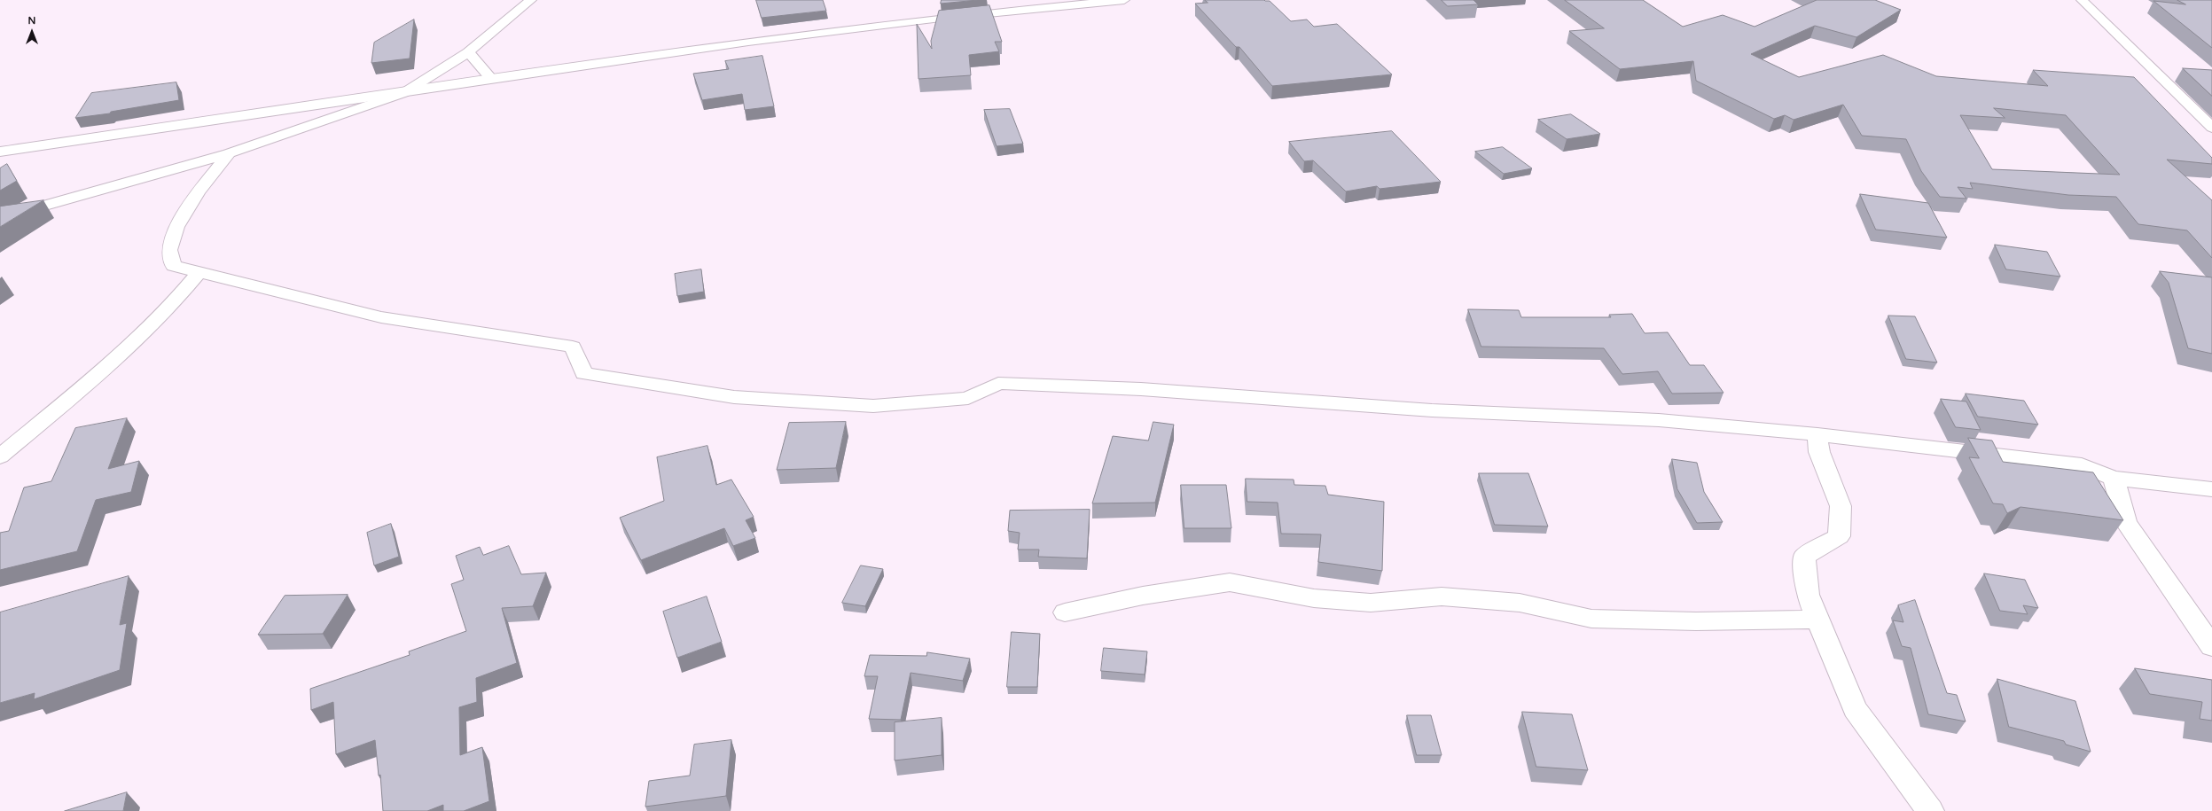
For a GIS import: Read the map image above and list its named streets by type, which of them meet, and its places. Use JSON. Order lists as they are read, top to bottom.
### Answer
{
  "north": "top"
}
